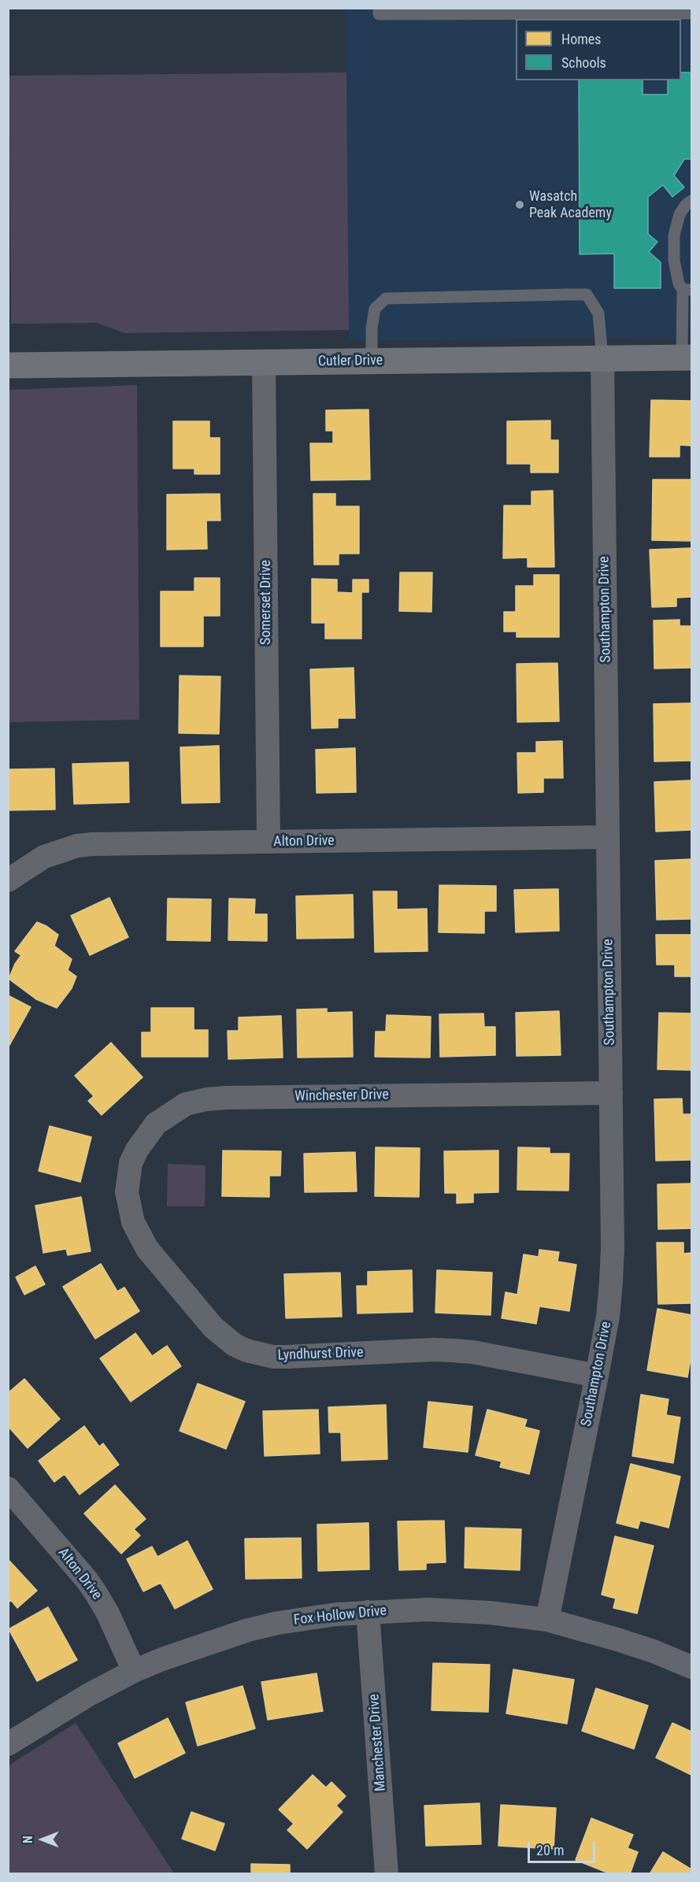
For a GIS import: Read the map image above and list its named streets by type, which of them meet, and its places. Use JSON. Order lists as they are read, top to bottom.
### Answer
{
  "streets": {
    "street": [
      "Cutler Drive",
      "Somerset Drive",
      "Southampton Drive",
      "Alton Drive",
      "Winchester Drive",
      "Lyndhurst Drive",
      "Fox Hollow Drive",
      "Manchester Drive"
    ]
  },
  "crossings": [
    ["Cutler Drive", "Somerset Drive"],
    ["Cutler Drive", "Southampton Drive"],
    ["Somerset Drive", "Alton Drive"],
    ["Southampton Drive", "Alton Drive"],
    ["Southampton Drive", "Winchester Drive"],
    ["Southampton Drive", "Lyndhurst Drive"],
    ["Southampton Drive", "Fox Hollow Drive"],
    ["Alton Drive", "Fox Hollow Drive"],
    ["Winchester Drive", "Lyndhurst Drive"],
    ["Fox Hollow Drive", "Manchester Drive"]
  ],
  "places": ["Wasatch Peak Academy"],
  "legend": ["Homes", "Schools"],
  "scale_bar": "20 m",
  "north": "left"
}
